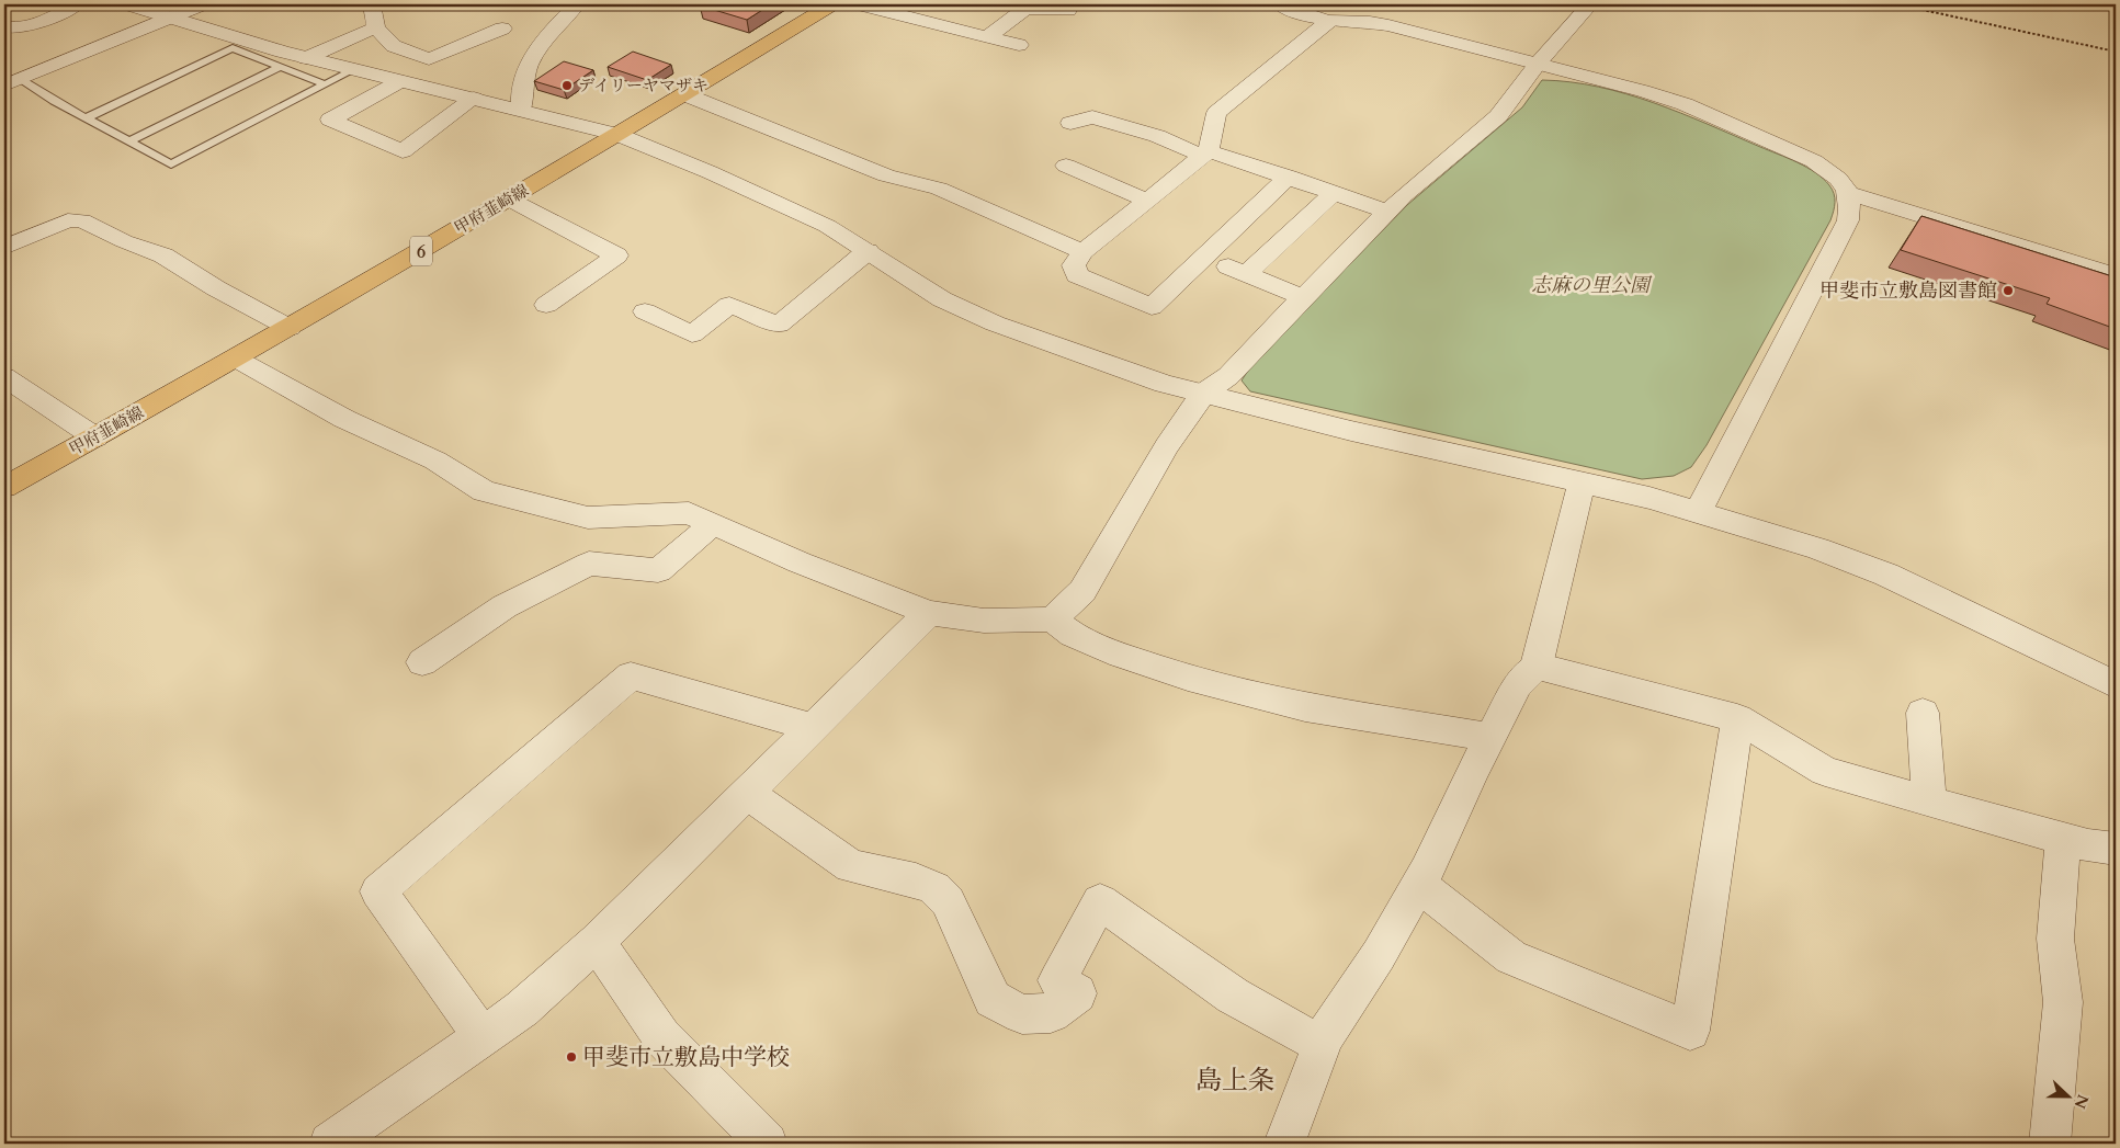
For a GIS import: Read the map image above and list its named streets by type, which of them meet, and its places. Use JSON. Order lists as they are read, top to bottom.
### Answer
{
  "streets": {
    "main road": ["甲府韮崎線", "6"]
  },
  "districts": ["島上条"],
  "parks": ["志麻の里公園"],
  "places": ["デイリーヤマザキ", "甲斐市立敷島図書館", "甲斐市立敷島中学校"],
  "north": "right"
}
